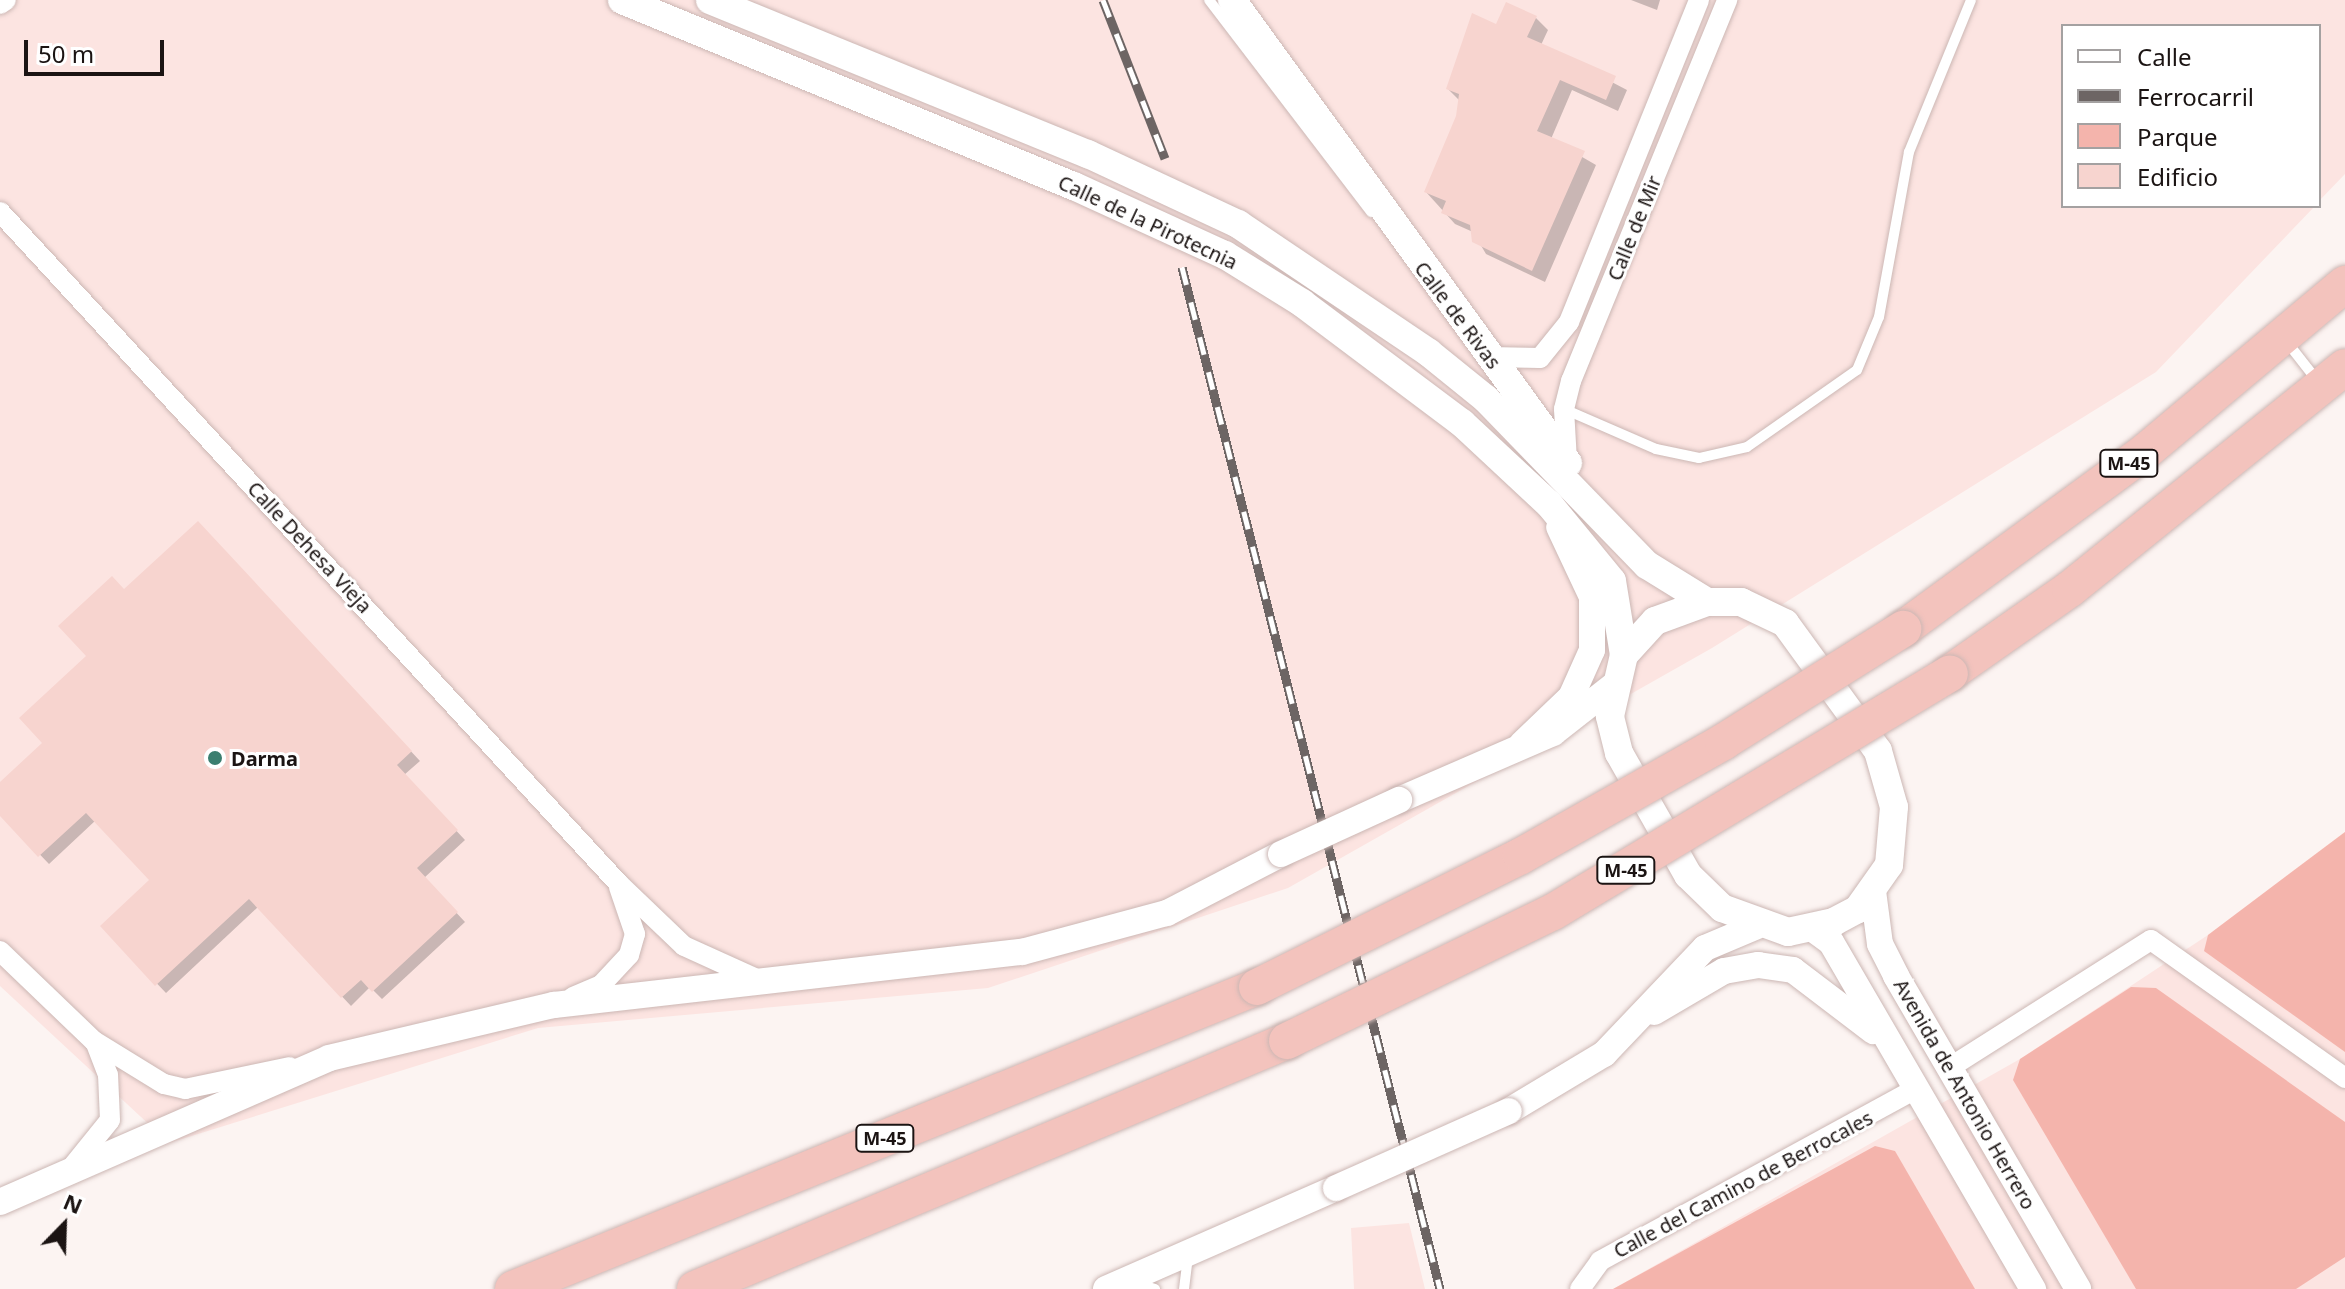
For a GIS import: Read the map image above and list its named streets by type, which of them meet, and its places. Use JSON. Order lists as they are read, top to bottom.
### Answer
{
  "streets": {
    "highway": ["M-45"],
    "main road": ["Calle de la Pirotecnia", "Calle de Rivas"],
    "street": [
      "Calle de Mir",
      "Calle Dehesa Vieja",
      "Avenida de Antonio Herrero",
      "Calle del Camino de Berrocales"
    ]
  },
  "crossings": [
    ["Calle de la Pirotecnia", "Calle de Rivas"],
    ["Calle de Mir", "Calle de Rivas"],
    ["Avenida de Antonio Herrero", "Calle del Camino de Berrocales"]
  ],
  "places": ["Darma"],
  "legend": [
    "Calle",
    "Ferrocarril",
    "Parque",
    "Edificio"
  ],
  "scale_bar": "50 m",
  "north": "top right"
}
